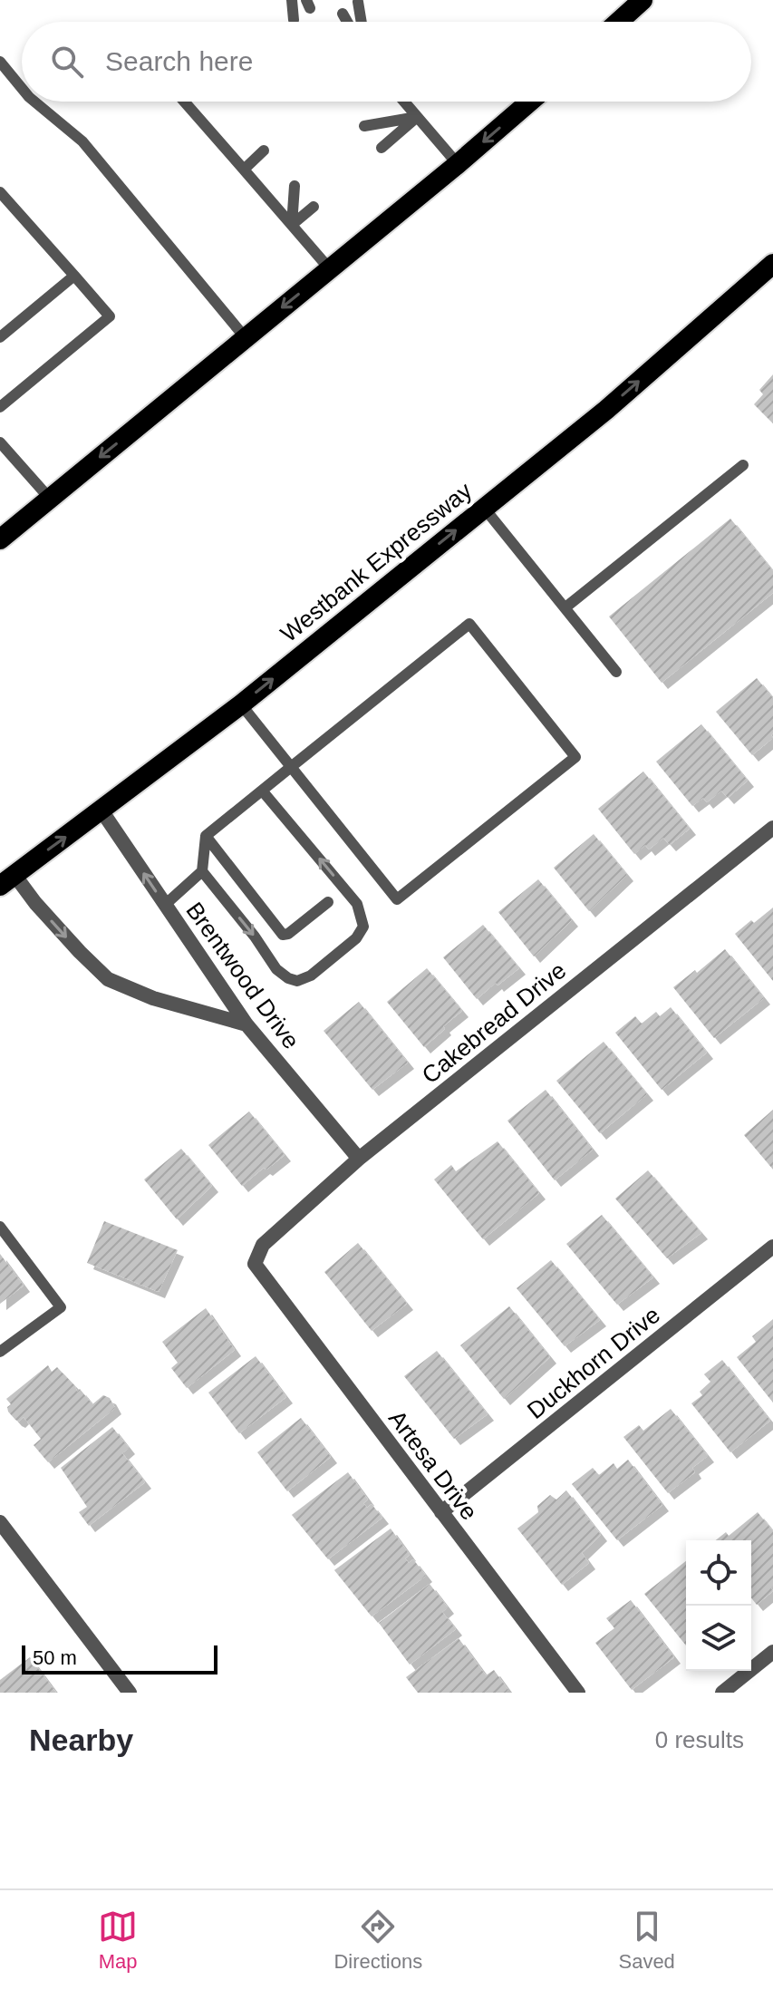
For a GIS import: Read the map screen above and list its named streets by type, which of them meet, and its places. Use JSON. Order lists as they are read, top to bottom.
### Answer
{
  "streets": {
    "highway": ["Westbank Expressway"],
    "street": [
      "Brentwood Drive",
      "Cakebread Drive",
      "Duckhorn Drive",
      "Artesa Drive"
    ]
  },
  "crossings": [
    ["Westbank Expressway", "Brentwood Drive"],
    ["Brentwood Drive", "Cakebread Drive"],
    ["Cakebread Drive", "Artesa Drive"],
    ["Duckhorn Drive", "Artesa Drive"]
  ],
  "one_way": ["Westbank Expressway"],
  "scale_bar": "50 m",
  "page": {
    "search": "Search here",
    "scale": "50 m",
    "heading": ["Nearby", "0 results"],
    "nav": ["Map", "Directions", "Saved"]
  }
}
